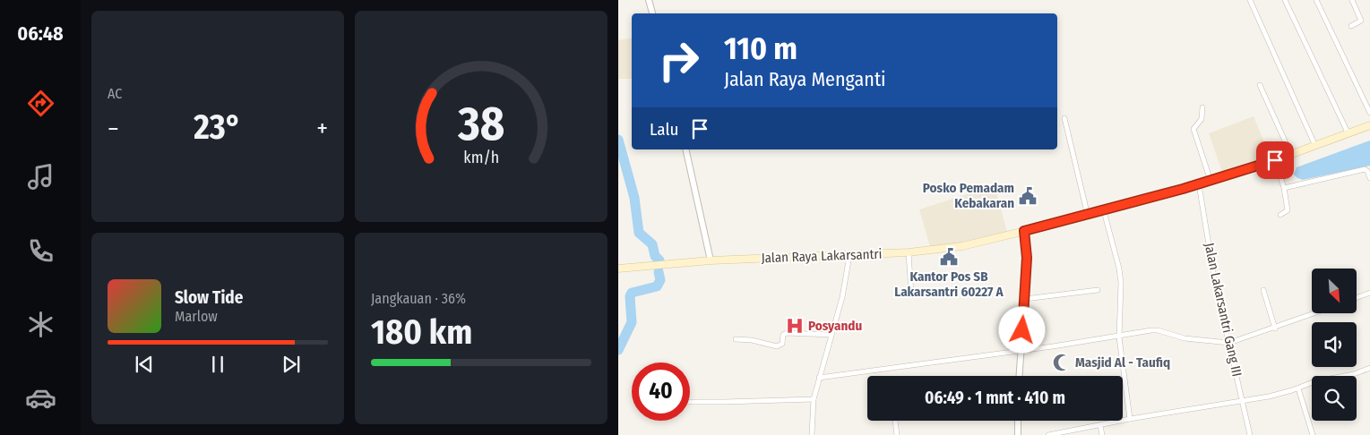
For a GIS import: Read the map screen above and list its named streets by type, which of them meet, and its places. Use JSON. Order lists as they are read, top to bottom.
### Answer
{
  "streets": {
    "main road": ["Jalan Raya Lakarsantri"],
    "street": ["Jalan Lakarsantri Gang III"]
  },
  "crossings": [
    ["Jalan Raya Lakarsantri", "Jalan Lakarsantri Gang III"]
  ],
  "places": {
    "public building": ["Posko Pemadam Kebakaran", "Kantor Pos SB Lakarsantri 60227 A"],
    "hospital": ["Posyandu"],
    "mosque": ["Masjid Al - Taufiq"]
  },
  "north": "bottom right",
  "page": {
    "tabs": "06:48",
    "tile": [
      "AC",
      ["Jangkauan · 36%", "180 km"]
    ],
    "turn": ["110 m", "Jalan Raya Menganti"],
    "then": "Lalu",
    "heat": ["−", "23°", "+"],
    "song": ["Slow Tide", "Marlow"],
    "limit": "40",
    "trip": "06:49 · 1 mnt · 410 m",
    "gauge": ["38", "km/h"]
  }
}
